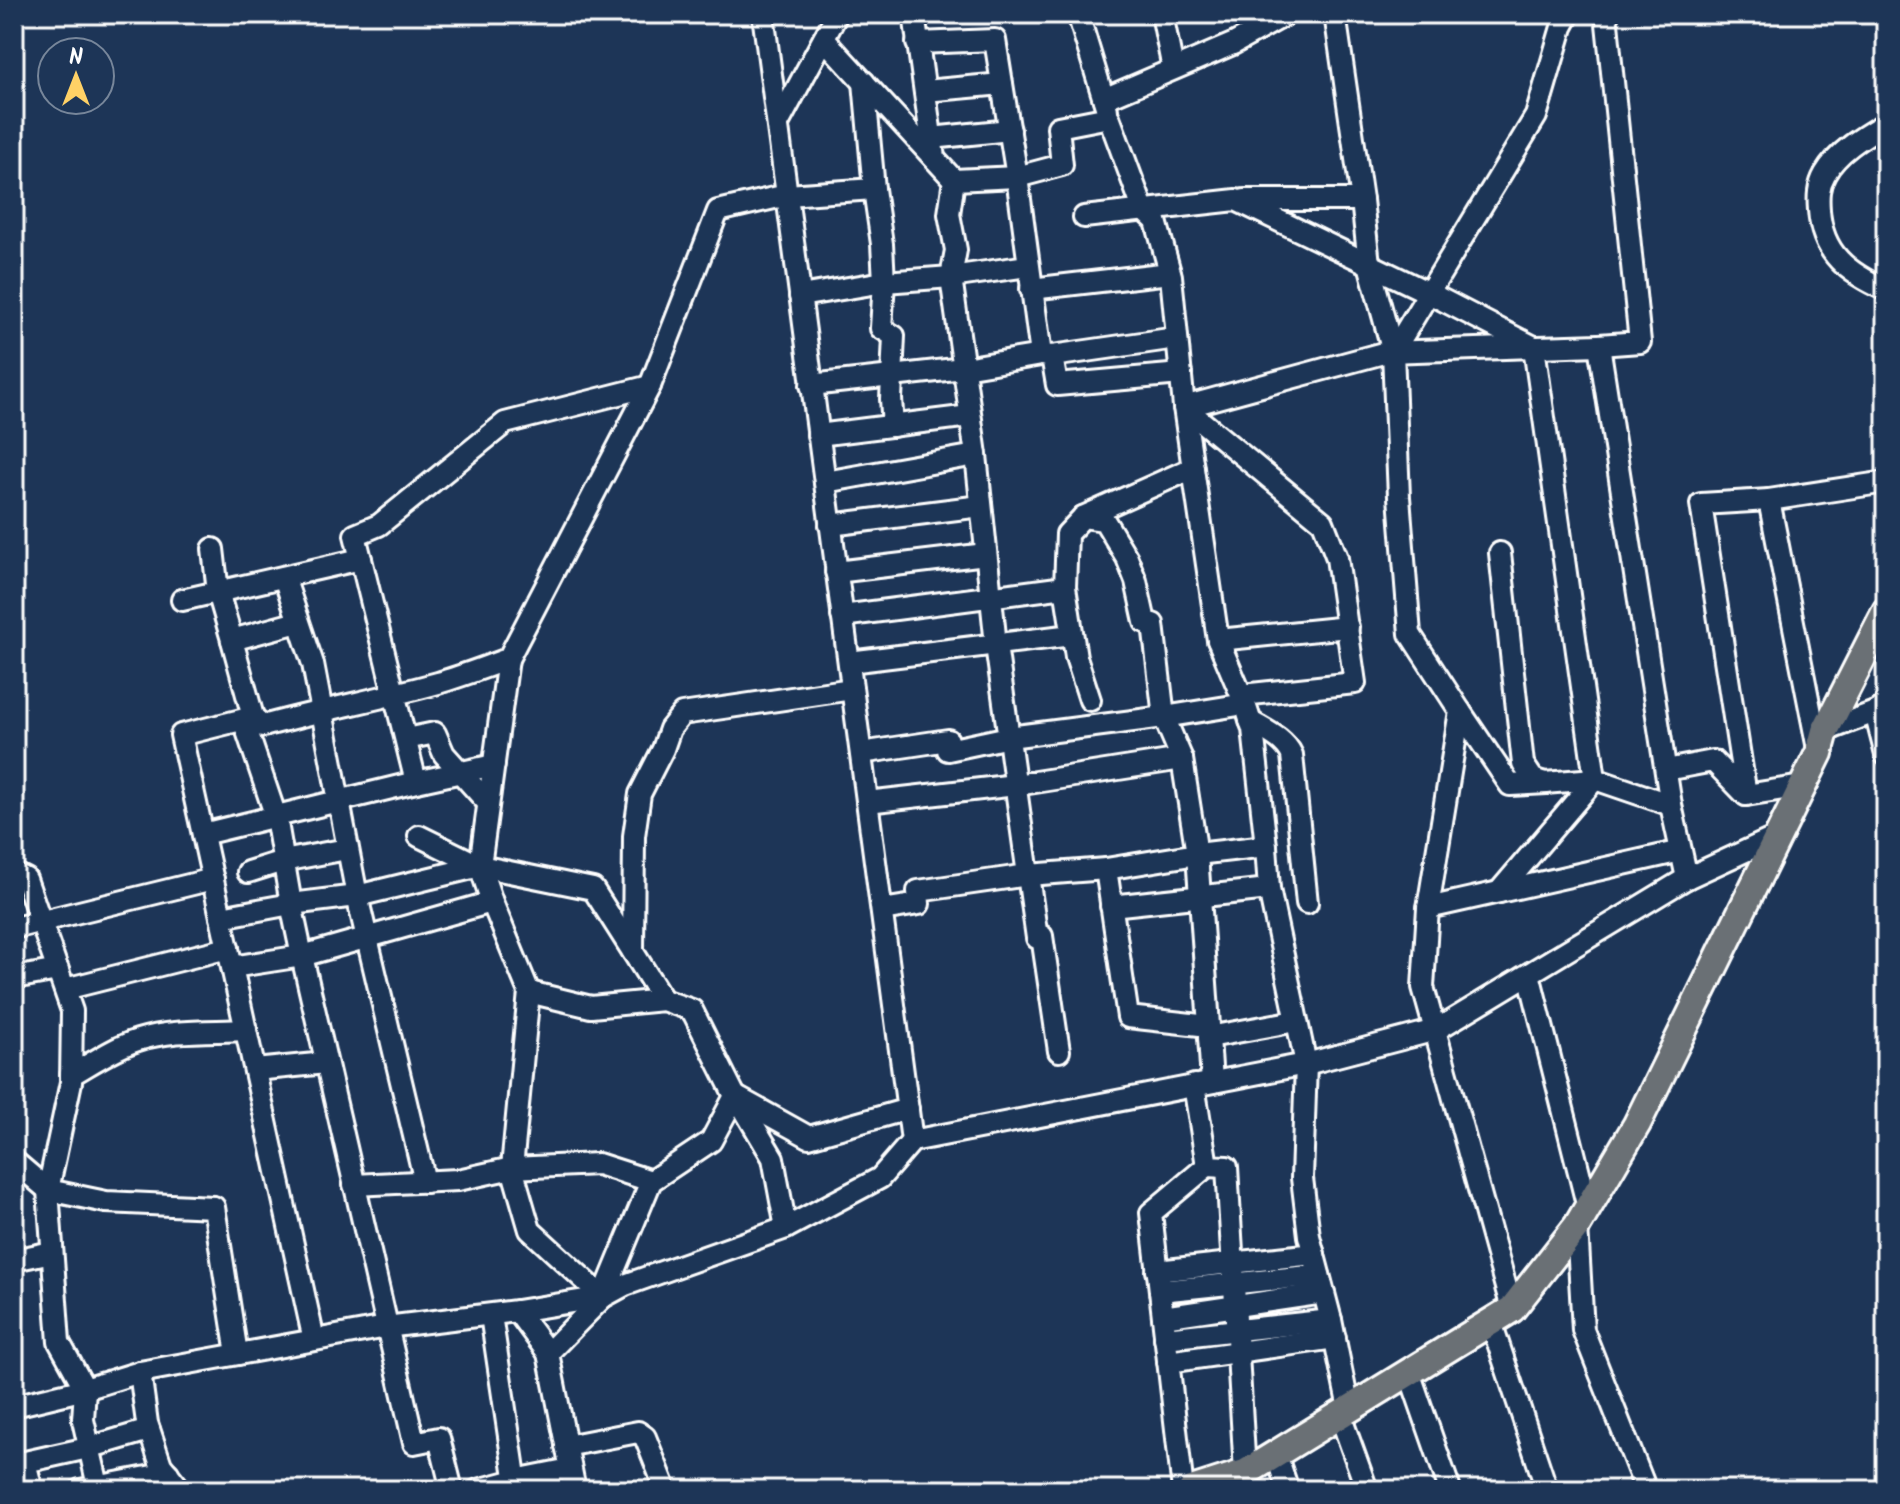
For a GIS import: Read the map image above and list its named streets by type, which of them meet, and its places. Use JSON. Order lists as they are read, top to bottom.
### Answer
{
  "north": "top"
}
